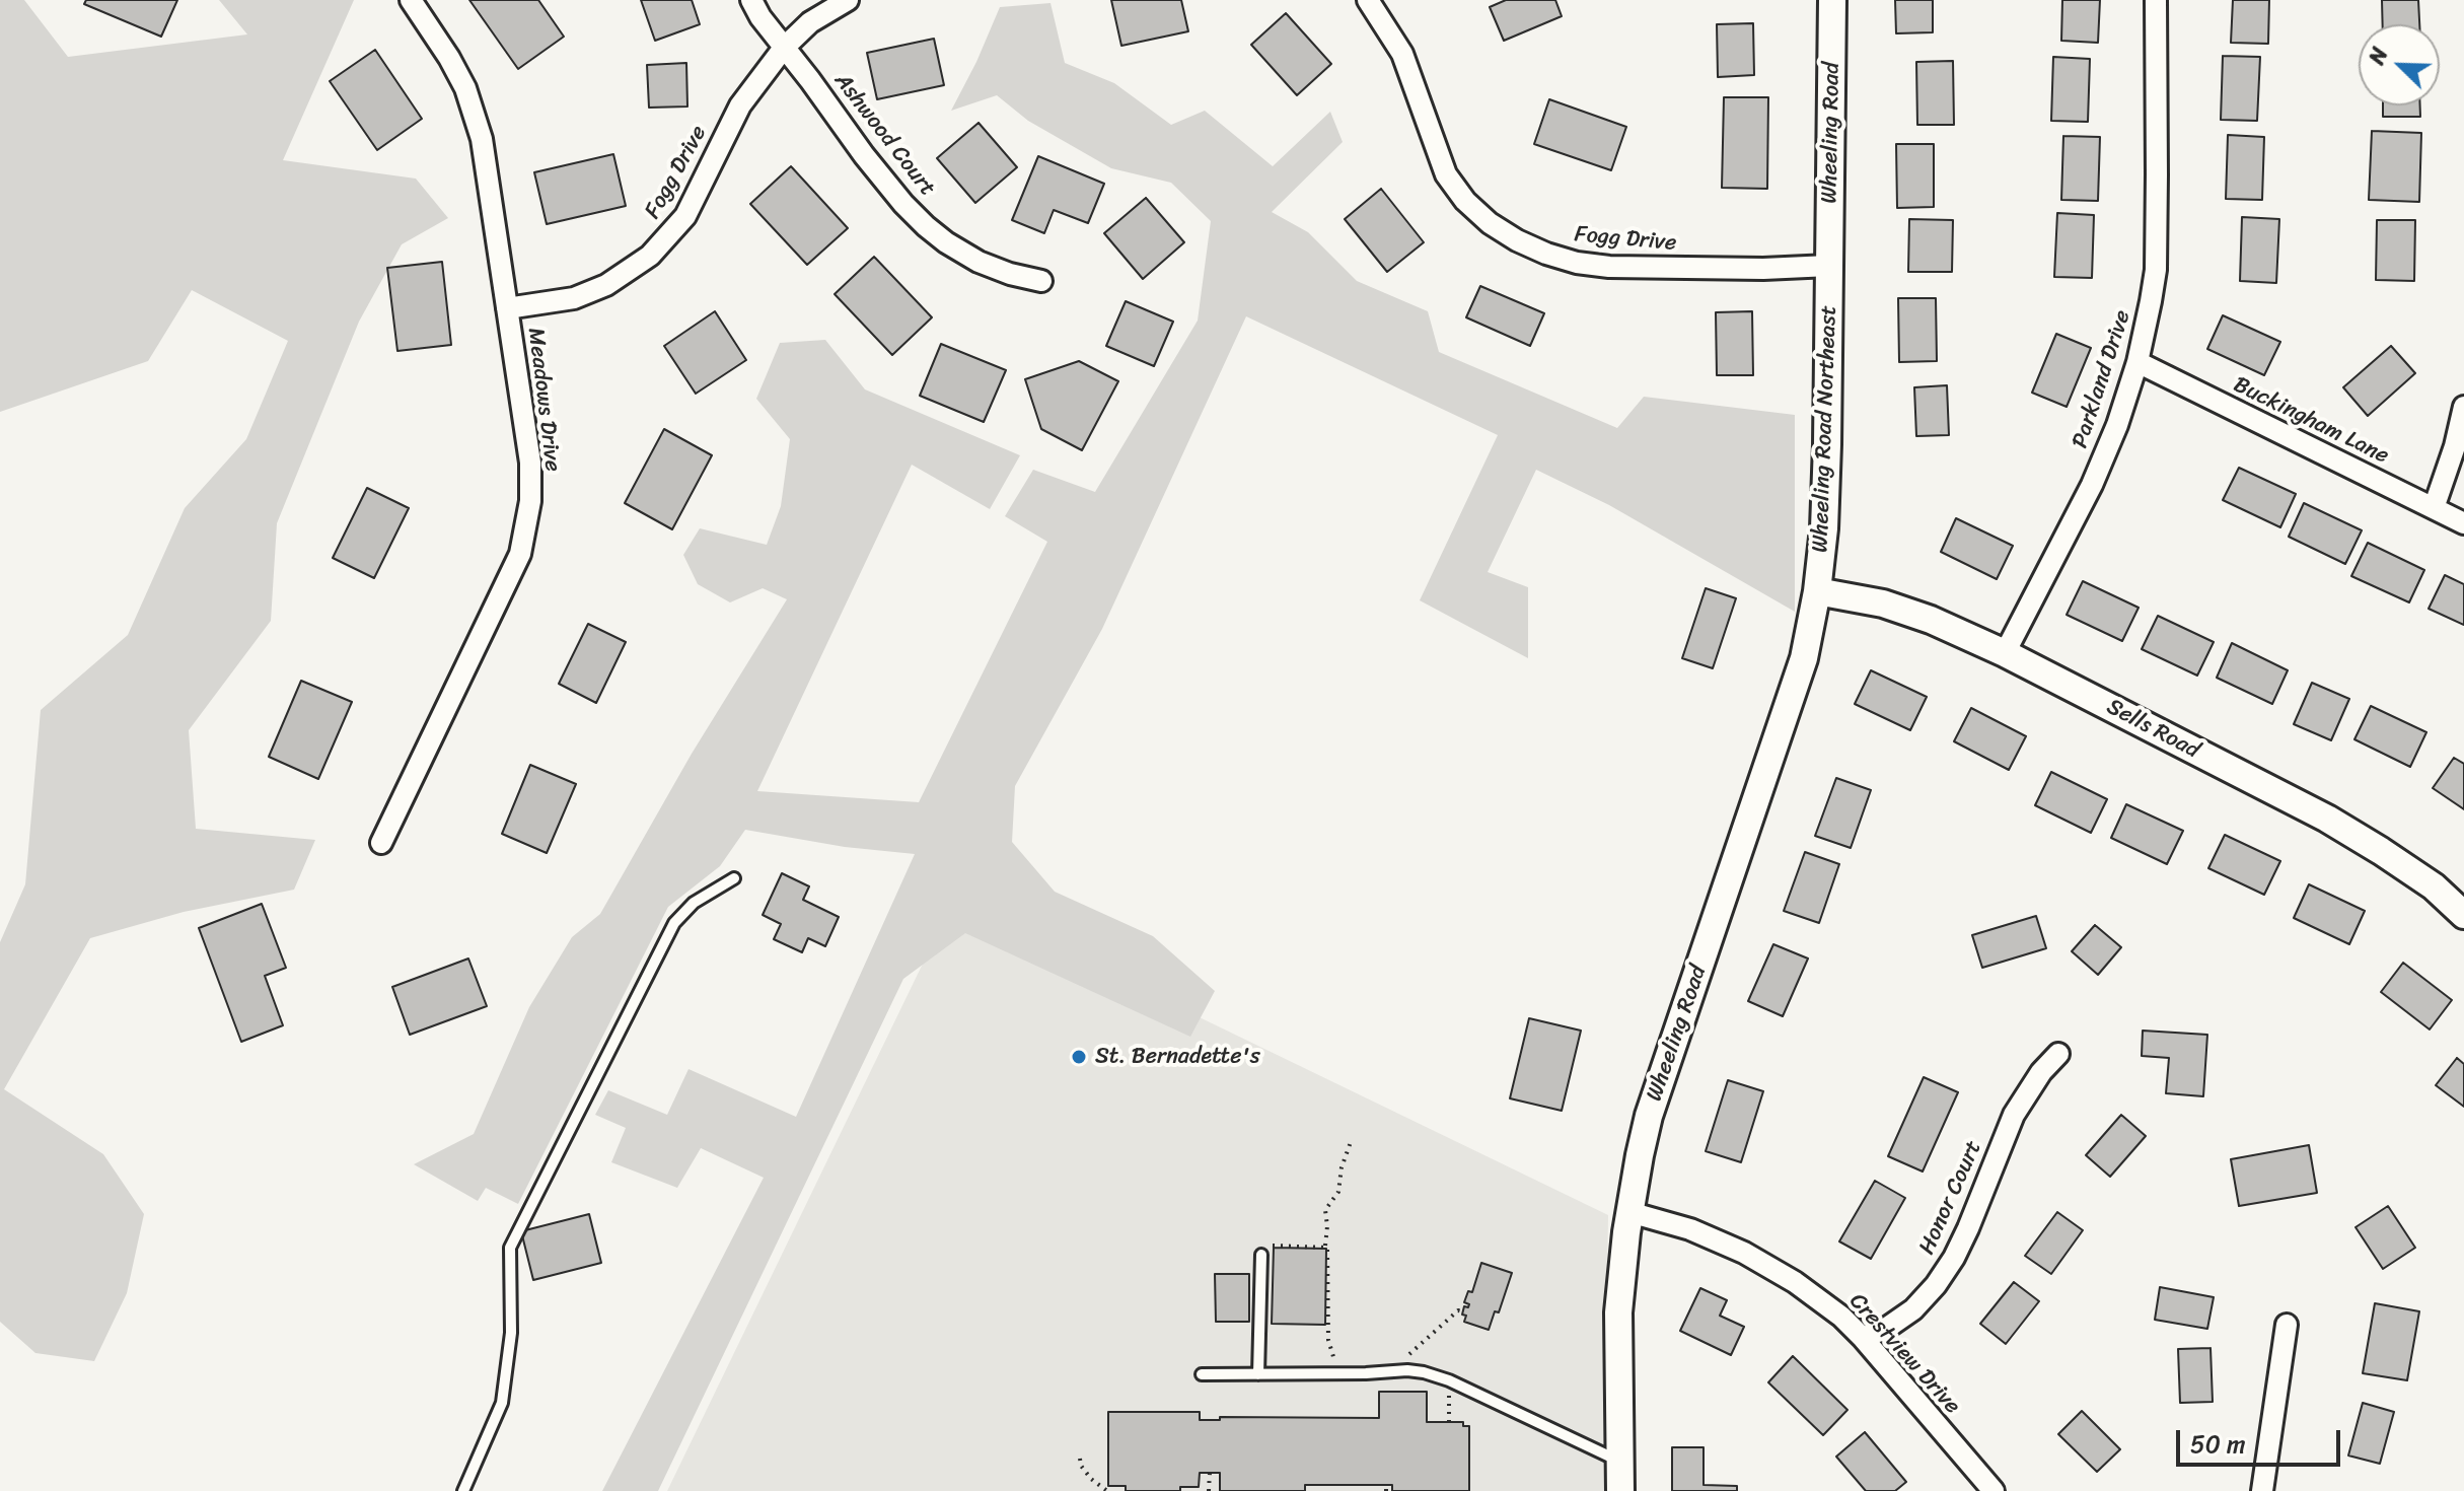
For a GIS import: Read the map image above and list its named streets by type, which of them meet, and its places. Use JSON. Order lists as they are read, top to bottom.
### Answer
{
  "streets": {
    "street": [
      "Wheeling Road",
      "Ashwood Court",
      "Fogg Drive",
      "Parkland Drive",
      "Meadows Drive",
      "Buckingham Lane",
      "Wheeling Road Northeast",
      "Sells Road",
      "Honor Court",
      "Crestview Drive"
    ]
  },
  "crossings": [
    ["Wheeling Road", "Fogg Drive"],
    ["Wheeling Road", "Wheeling Road Northeast"],
    ["Wheeling Road", "Sells Road"],
    ["Wheeling Road", "Crestview Drive"],
    ["Ashwood Court", "Fogg Drive"],
    ["Fogg Drive", "Meadows Drive"],
    ["Fogg Drive", "Wheeling Road Northeast"],
    ["Parkland Drive", "Buckingham Lane"],
    ["Parkland Drive", "Sells Road"],
    ["Wheeling Road Northeast", "Sells Road"],
    ["Honor Court", "Crestview Drive"]
  ],
  "places": ["St. Bernadette's"],
  "scale_bar": "50 m",
  "north": "top left"
}
